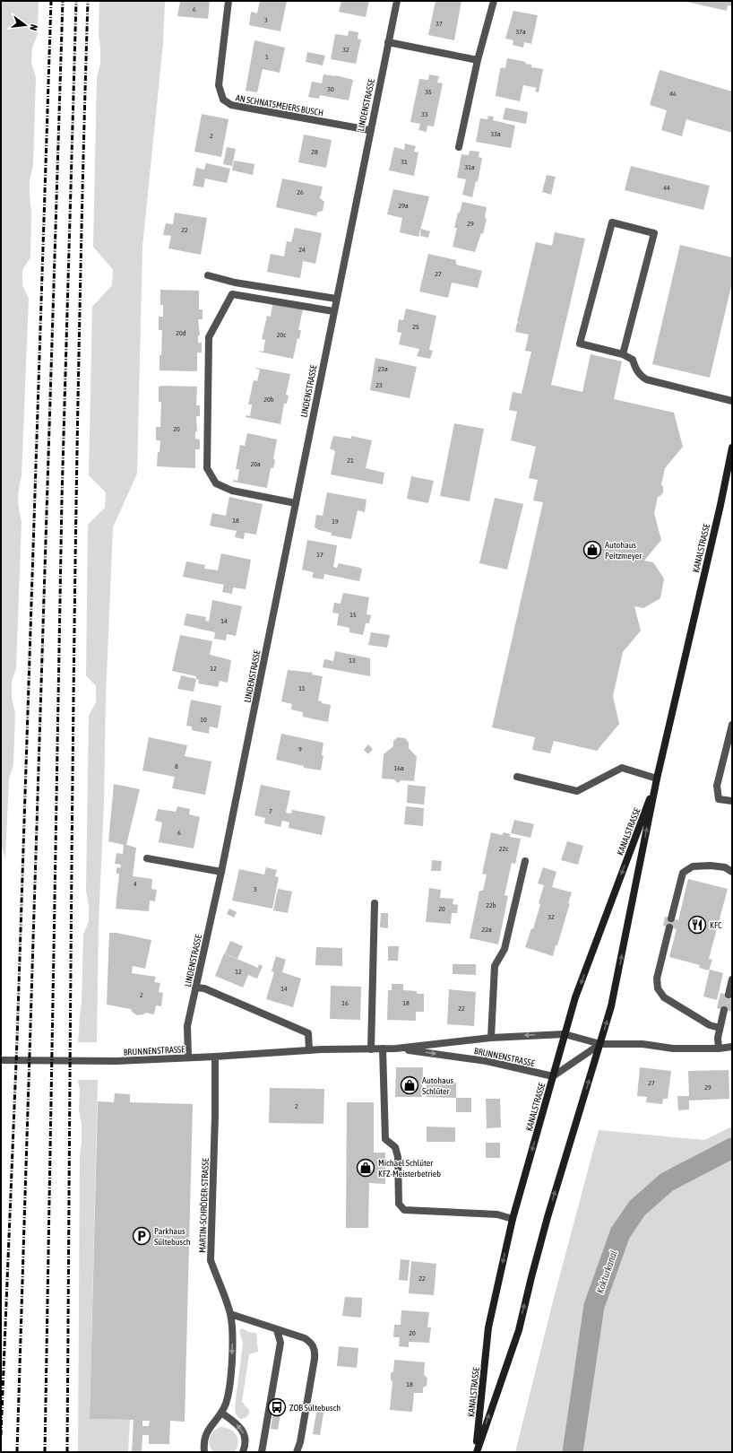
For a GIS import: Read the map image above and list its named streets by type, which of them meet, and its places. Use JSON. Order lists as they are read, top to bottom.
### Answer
{
  "streets": {
    "main road": ["KANALSTRASSE"],
    "street": [
      "AN SCHNATSMEIERS BUSCH",
      "LINDENSTRASSE",
      "BRUNNENSTRASSE",
      "MARTIN-SCHRÖDER-STRASSE"
    ]
  },
  "crossings": [
    ["AN SCHNATSMEIERS BUSCH", "LINDENSTRASSE"],
    ["LINDENSTRASSE", "BRUNNENSTRASSE"],
    ["KANALSTRASSE", "BRUNNENSTRASSE"],
    ["BRUNNENSTRASSE", "MARTIN-SCHRÖDER-STRASSE"]
  ],
  "water": ["Kokturkanal"],
  "places": {
    "shop": ["Autohaus Peitzmeyer", "Autohaus Schlüter", "Michael Schlüter KFZ-Meisterbetrieb"],
    "restaurant": ["KFC"],
    "parking": ["Parkhaus Sültebusch"],
    "bus stop": ["ZOB Sültebusch"]
  },
  "house_numbers": [
    "6",
    "3",
    "37",
    "37a",
    "32",
    "1",
    "30",
    "35",
    "46",
    "33",
    "33a",
    "2",
    "28",
    "31",
    "31a",
    "44",
    "26",
    "29a",
    "29",
    "22",
    "24",
    "27",
    "25",
    "20d",
    "20c",
    "23a",
    "23",
    "20b",
    "20",
    "21",
    "20a",
    "18",
    "19",
    "17",
    "15",
    "14",
    "13",
    "12",
    "11",
    "10",
    "9",
    "8",
    "16a",
    "7",
    "6",
    "22c",
    "4",
    "3",
    "22b",
    "20",
    "32",
    "22a",
    "12",
    "14",
    "2",
    "16",
    "18",
    "22",
    "27",
    "29",
    "2",
    "22",
    "20",
    "18"
  ],
  "north": "right"
}
